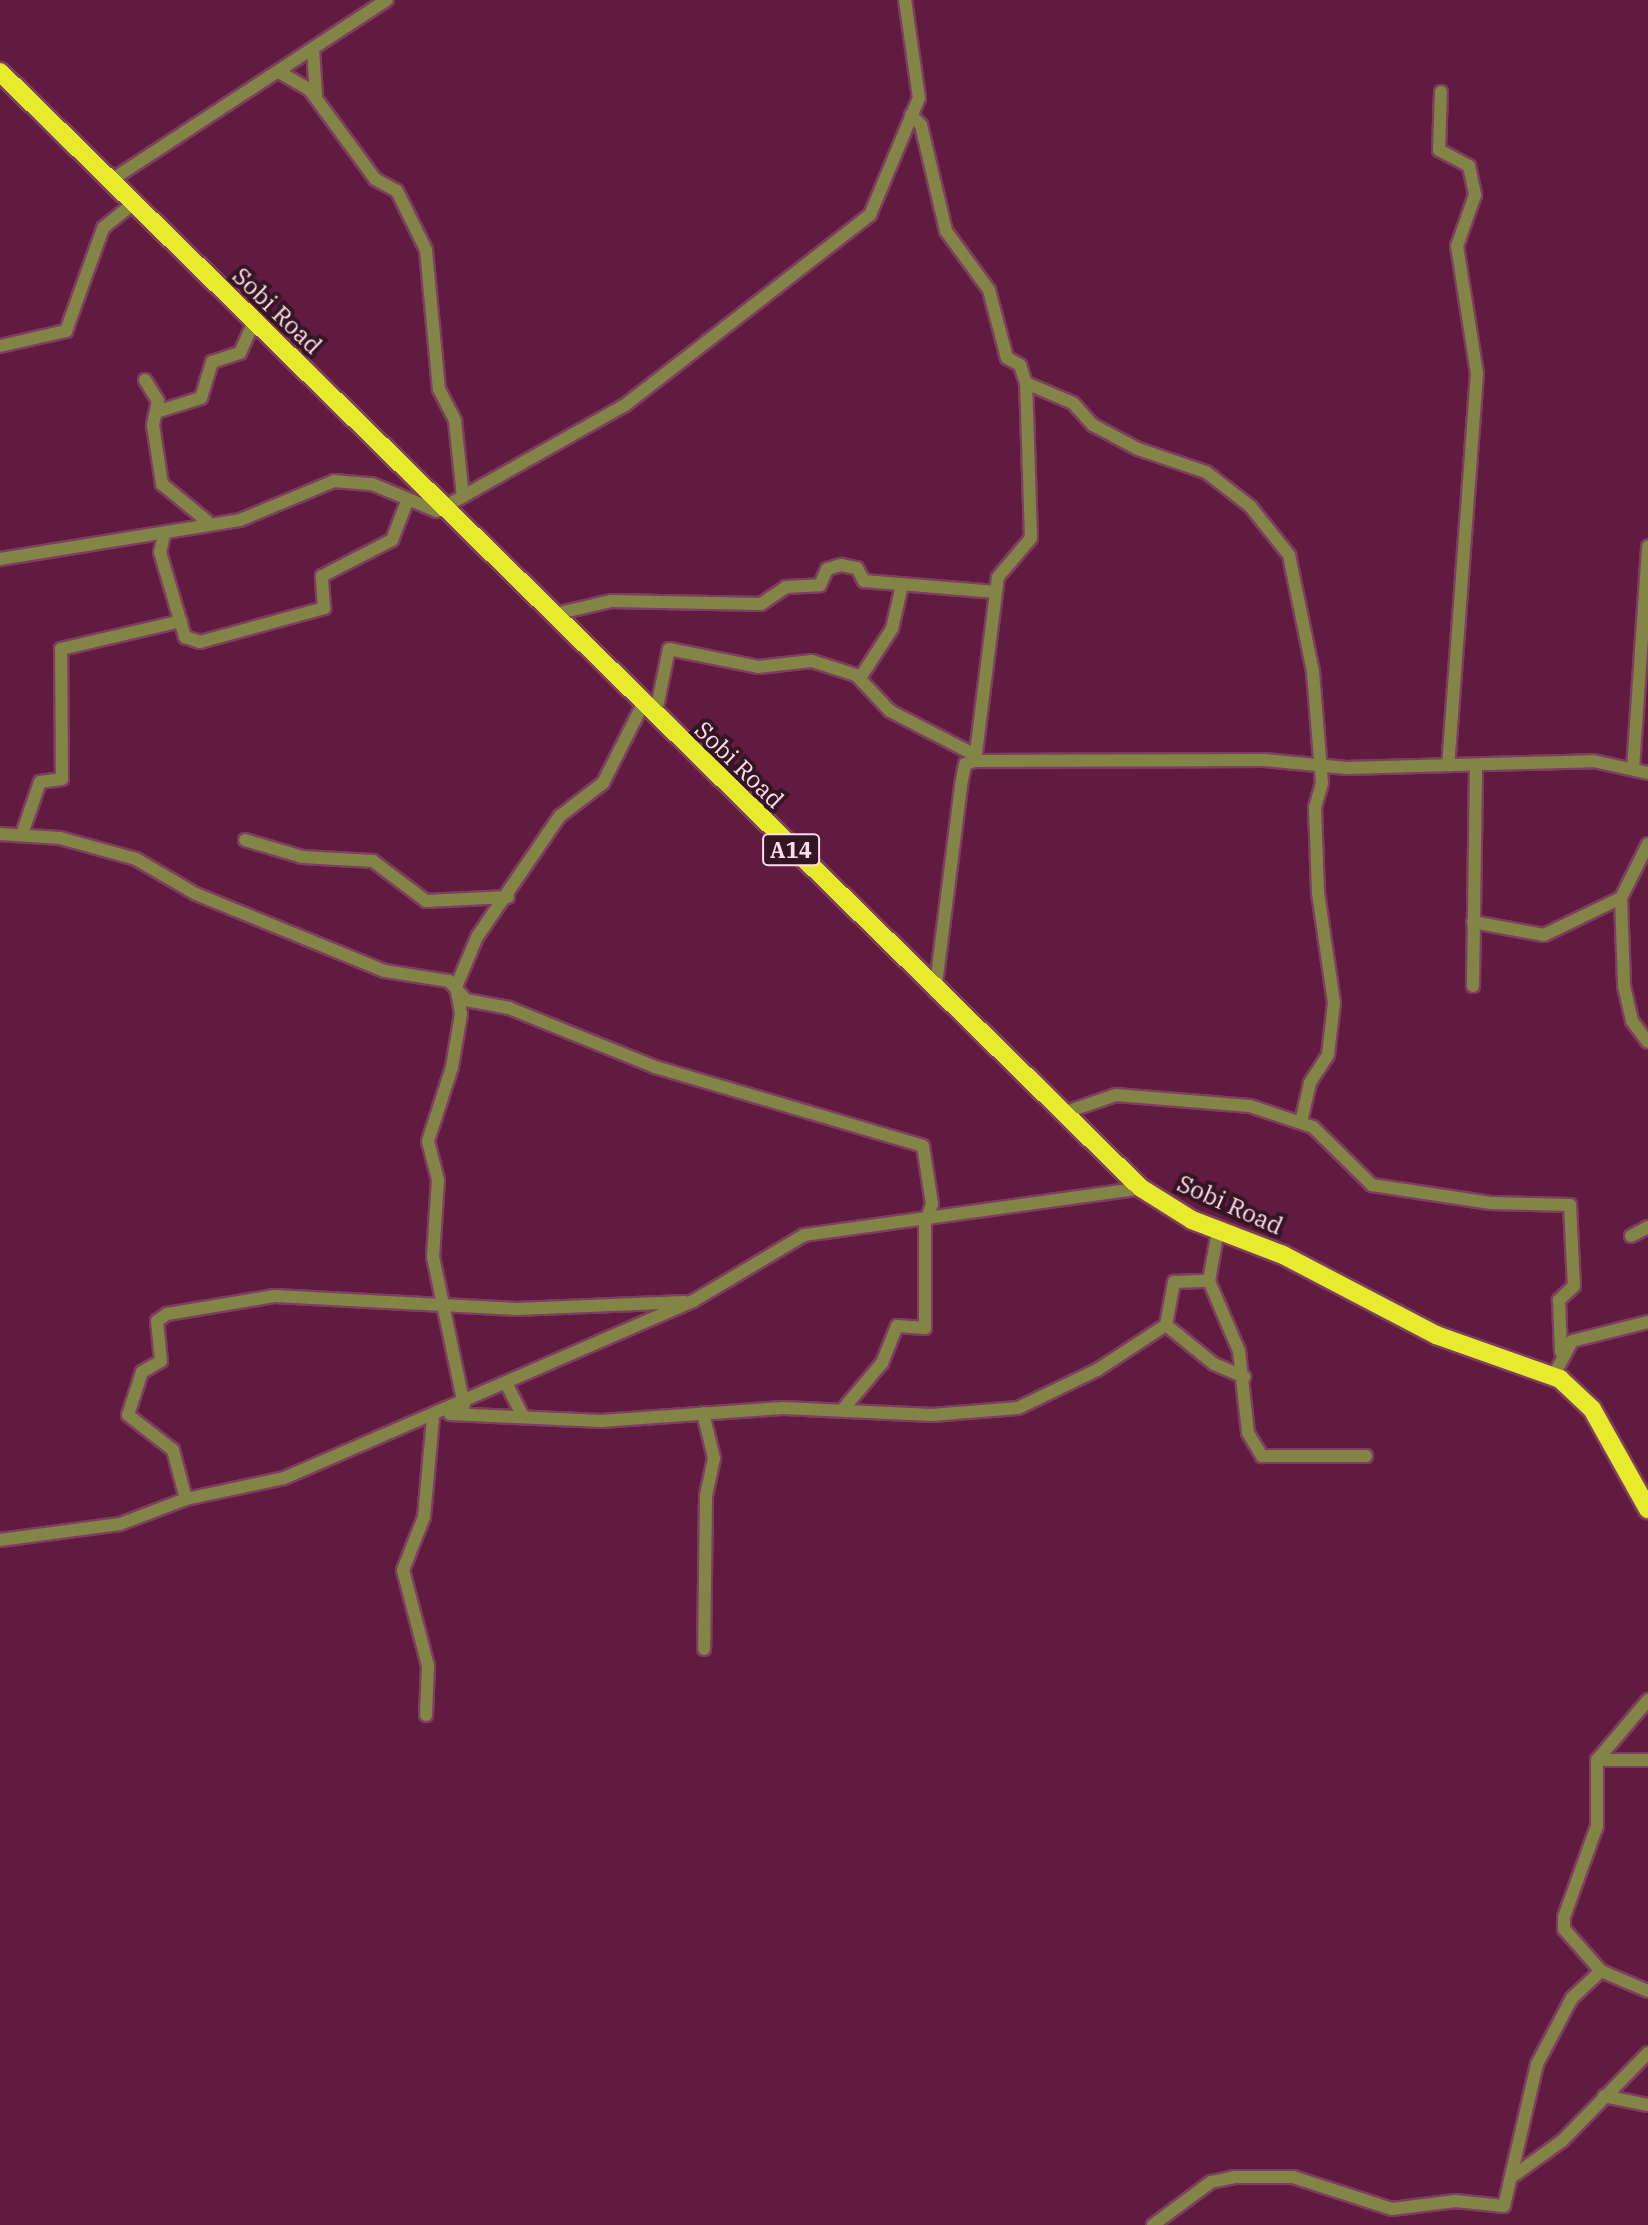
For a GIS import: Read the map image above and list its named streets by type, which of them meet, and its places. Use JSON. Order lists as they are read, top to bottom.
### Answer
{
  "streets": {
    "highway": ["Sobi Road", "A14"]
  }
}
